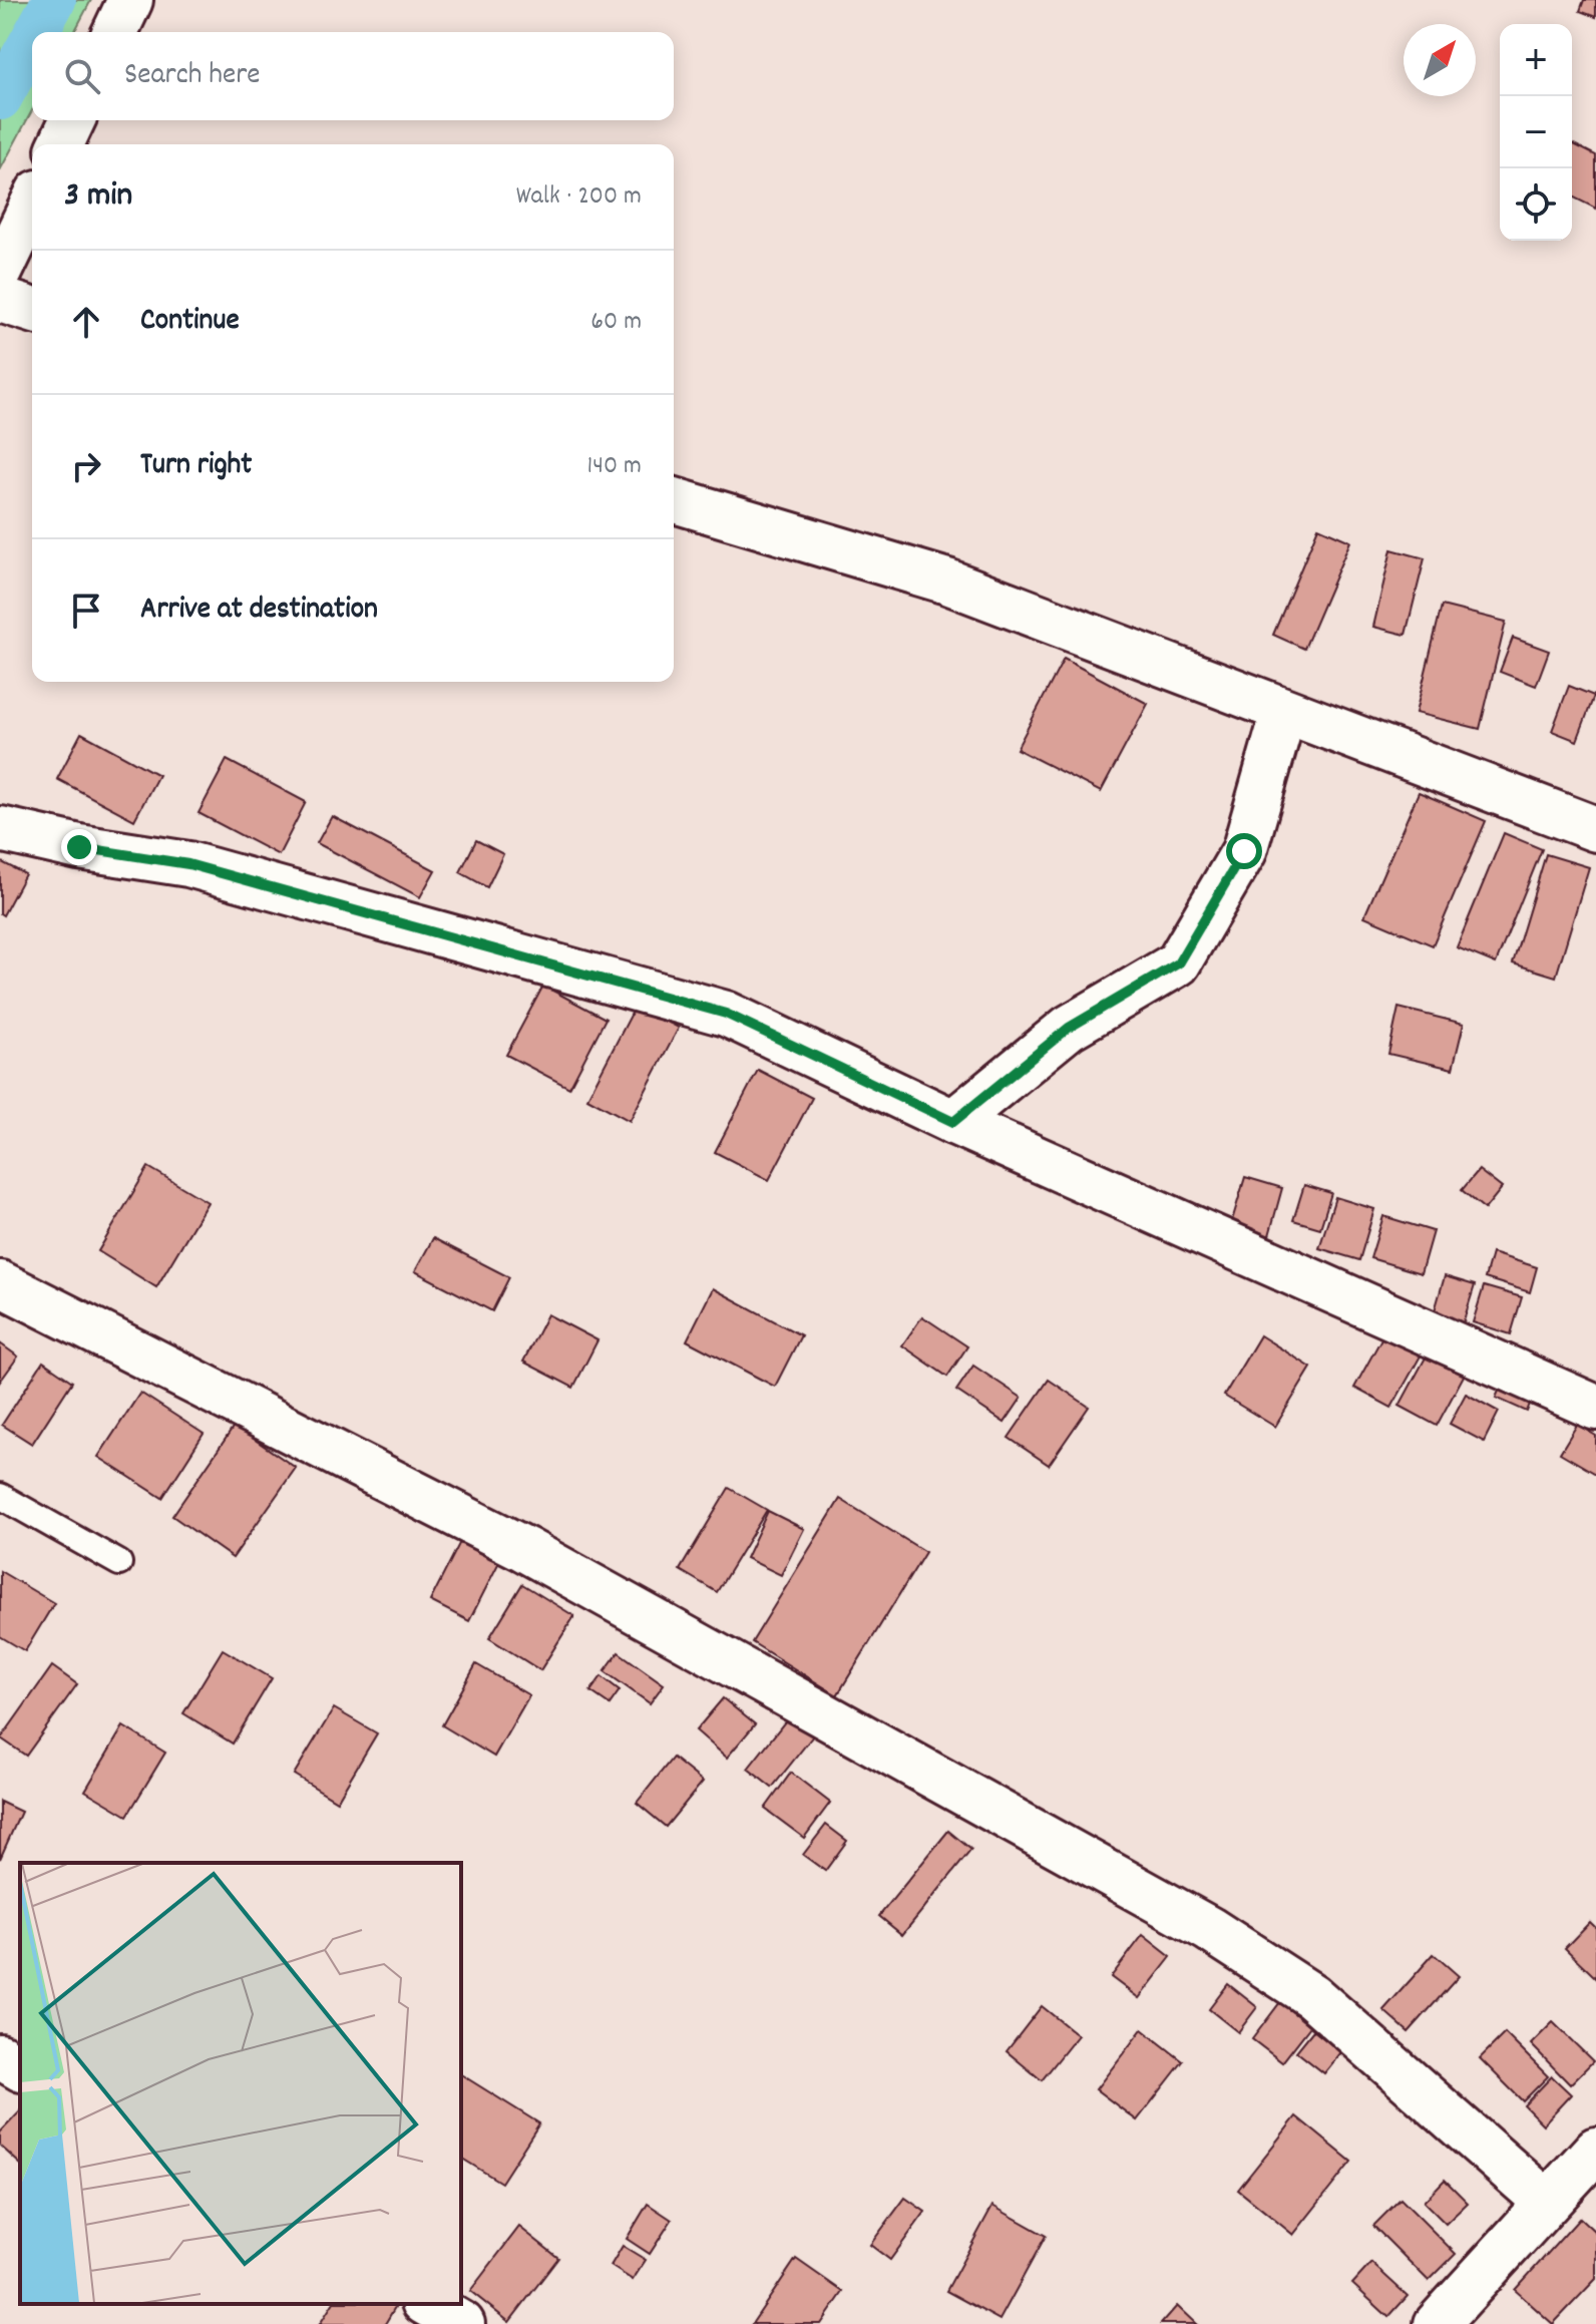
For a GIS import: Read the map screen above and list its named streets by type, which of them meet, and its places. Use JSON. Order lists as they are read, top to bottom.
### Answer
{
  "north": "top right",
  "page": {
    "map_buttons": ["+", "−"],
    "search": "Search here",
    "heading": ["3 min", "Walk · 200 m"],
    "list": [
      ["Continue", "60 m"],
      ["Turn right", "140 m"],
      "Arrive at destination"
    ]
  }
}
